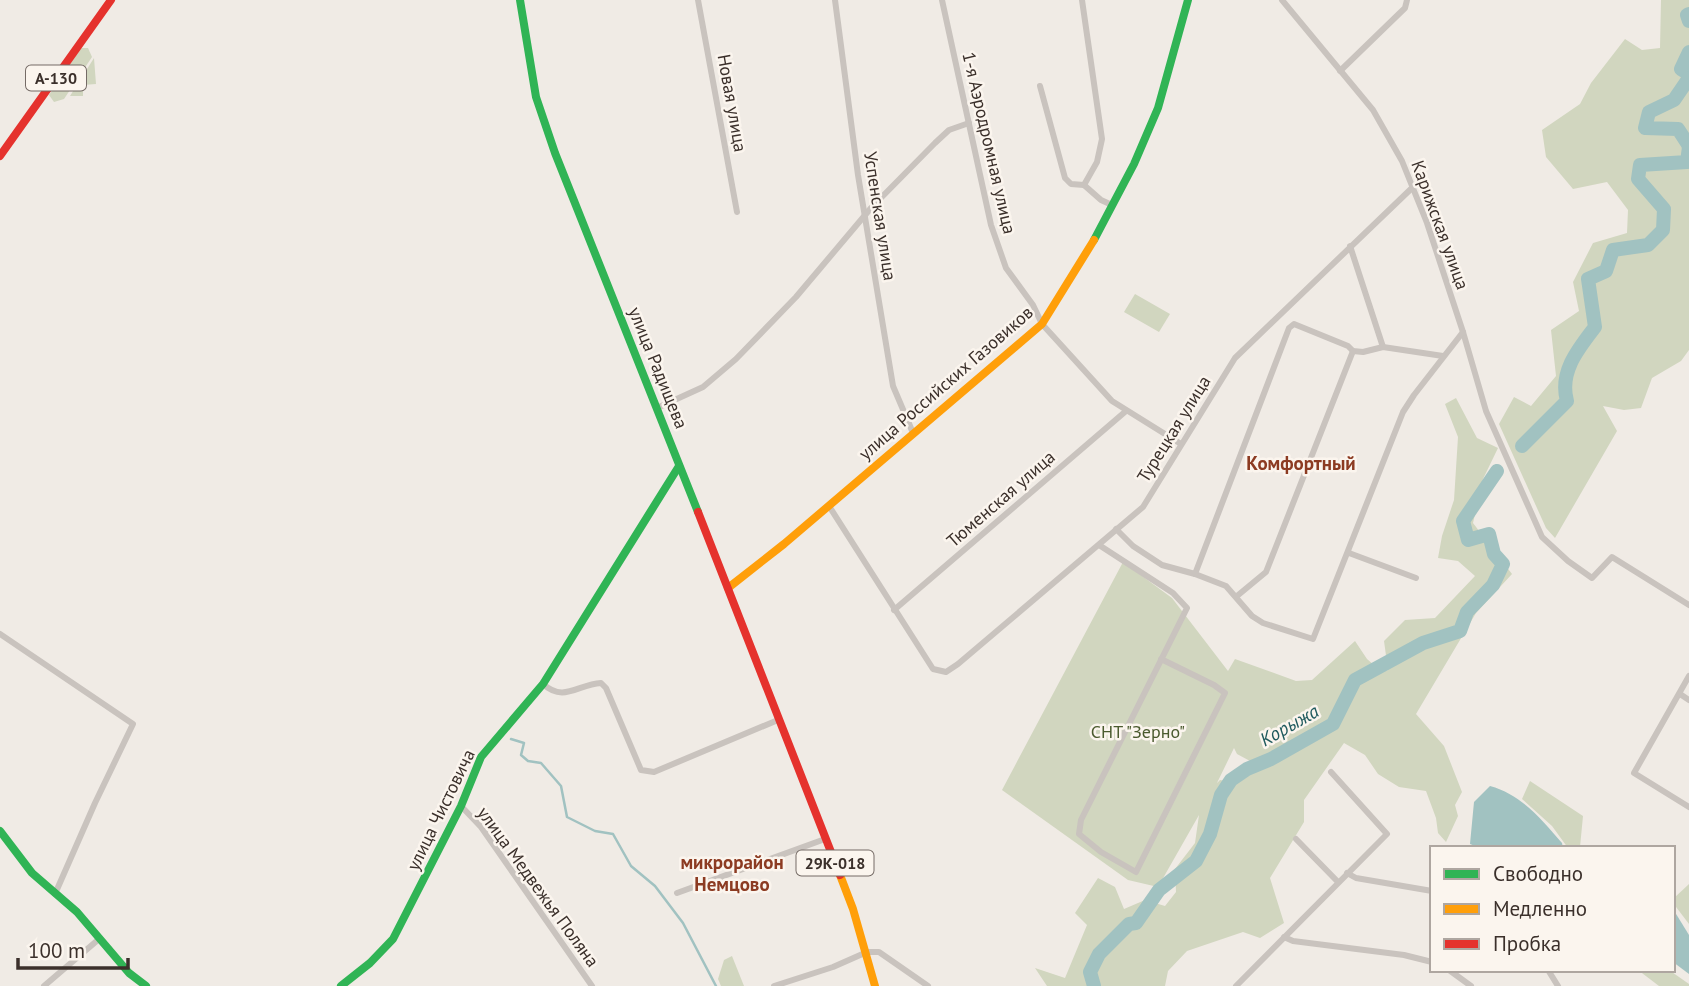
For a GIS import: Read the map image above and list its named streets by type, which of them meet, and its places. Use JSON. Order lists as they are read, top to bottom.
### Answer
{
  "streets": {
    "main road": [
      "А-130",
      "улица Радищева",
      "улица Российских Газовиков",
      "улица Чистовича",
      "29К-018"
    ],
    "street": [
      "Новая улица",
      "1-я Аэродромная улица",
      "Успенская улица",
      "Карижская улица",
      "Турецкая улица",
      "Тюменская улица",
      "улица Медвежья Поляна"
    ]
  },
  "crossings": [
    ["1-я Аэродромная улица", "улица Российских Газовиков"],
    ["1-я Аэродромная улица", "Турецкая улица"],
    ["1-я Аэродромная улица", "Тюменская улица"],
    ["Успенская улица", "улица Российских Газовиков"],
    ["Карижская улица", "Турецкая улица"],
    ["улица Радищева", "улица Российских Газовиков"],
    ["улица Радищева", "улица Чистовича"],
    ["улица Радищева", "29К-018"],
    ["Турецкая улица", "Тюменская улица"],
    ["улица Чистовича", "улица Медвежья Поляна"]
  ],
  "districts": ["Комфортный", "микрорайон Немцово"],
  "water": ["Корыжа"],
  "parks": ["СНТ \"Зерно\""],
  "legend": ["Свободно", "Медленно", "Пробка"],
  "scale_bar": "100 m"
}
